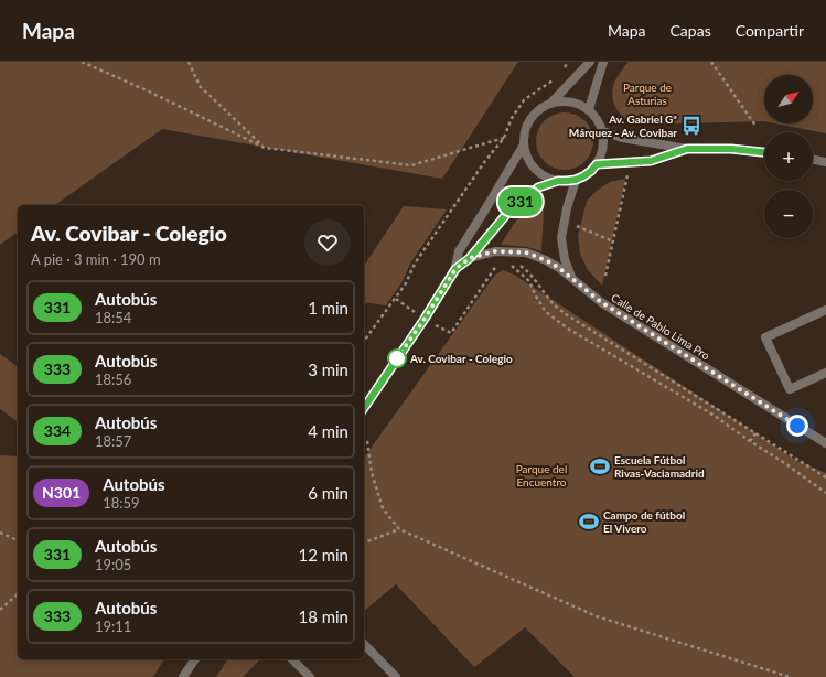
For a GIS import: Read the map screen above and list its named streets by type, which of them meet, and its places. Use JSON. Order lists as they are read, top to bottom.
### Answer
{
  "streets": {
    "street": ["Calle de Pablo Lima Pro"]
  },
  "parks": ["Parque de Asturias", "Parque del Encuentro"],
  "places": {
    "bus stop": ["Av. Gabriel Gª Márquez - Av. Covibar"],
    "other": ["Av. Covibar - Colegio"],
    "sports": ["Escuela Fútbol Rivas-Vaciamadrid", "Campo de fútbol El Vivero"]
  },
  "lines": ["bus line 331"],
  "north": "top right",
  "page": {
    "header": "Mapa",
    "nav": ["Mapa", "Capas", "Compartir"],
    "on_map": "331",
    "map_buttons": ["+", "−"],
    "heading": ["Av. Covibar - Colegio", "A pie · 3 min · 190 m"],
    "list": [
      {
        "mark": "331",
        "name": "Autobús",
        "note": "18:54",
        "value": "1 min"
      },
      {
        "mark": "333",
        "name": "Autobús",
        "note": "18:56",
        "value": "3 min"
      },
      {
        "mark": "334",
        "name": "Autobús",
        "note": "18:57",
        "value": "4 min"
      },
      {
        "mark": "N301",
        "name": "Autobús",
        "note": "18:59",
        "value": "6 min"
      },
      {
        "mark": "331",
        "name": "Autobús",
        "note": "19:05",
        "value": "12 min"
      },
      {
        "mark": "333",
        "name": "Autobús",
        "note": "19:11",
        "value": "18 min"
      }
    ]
  }
}
